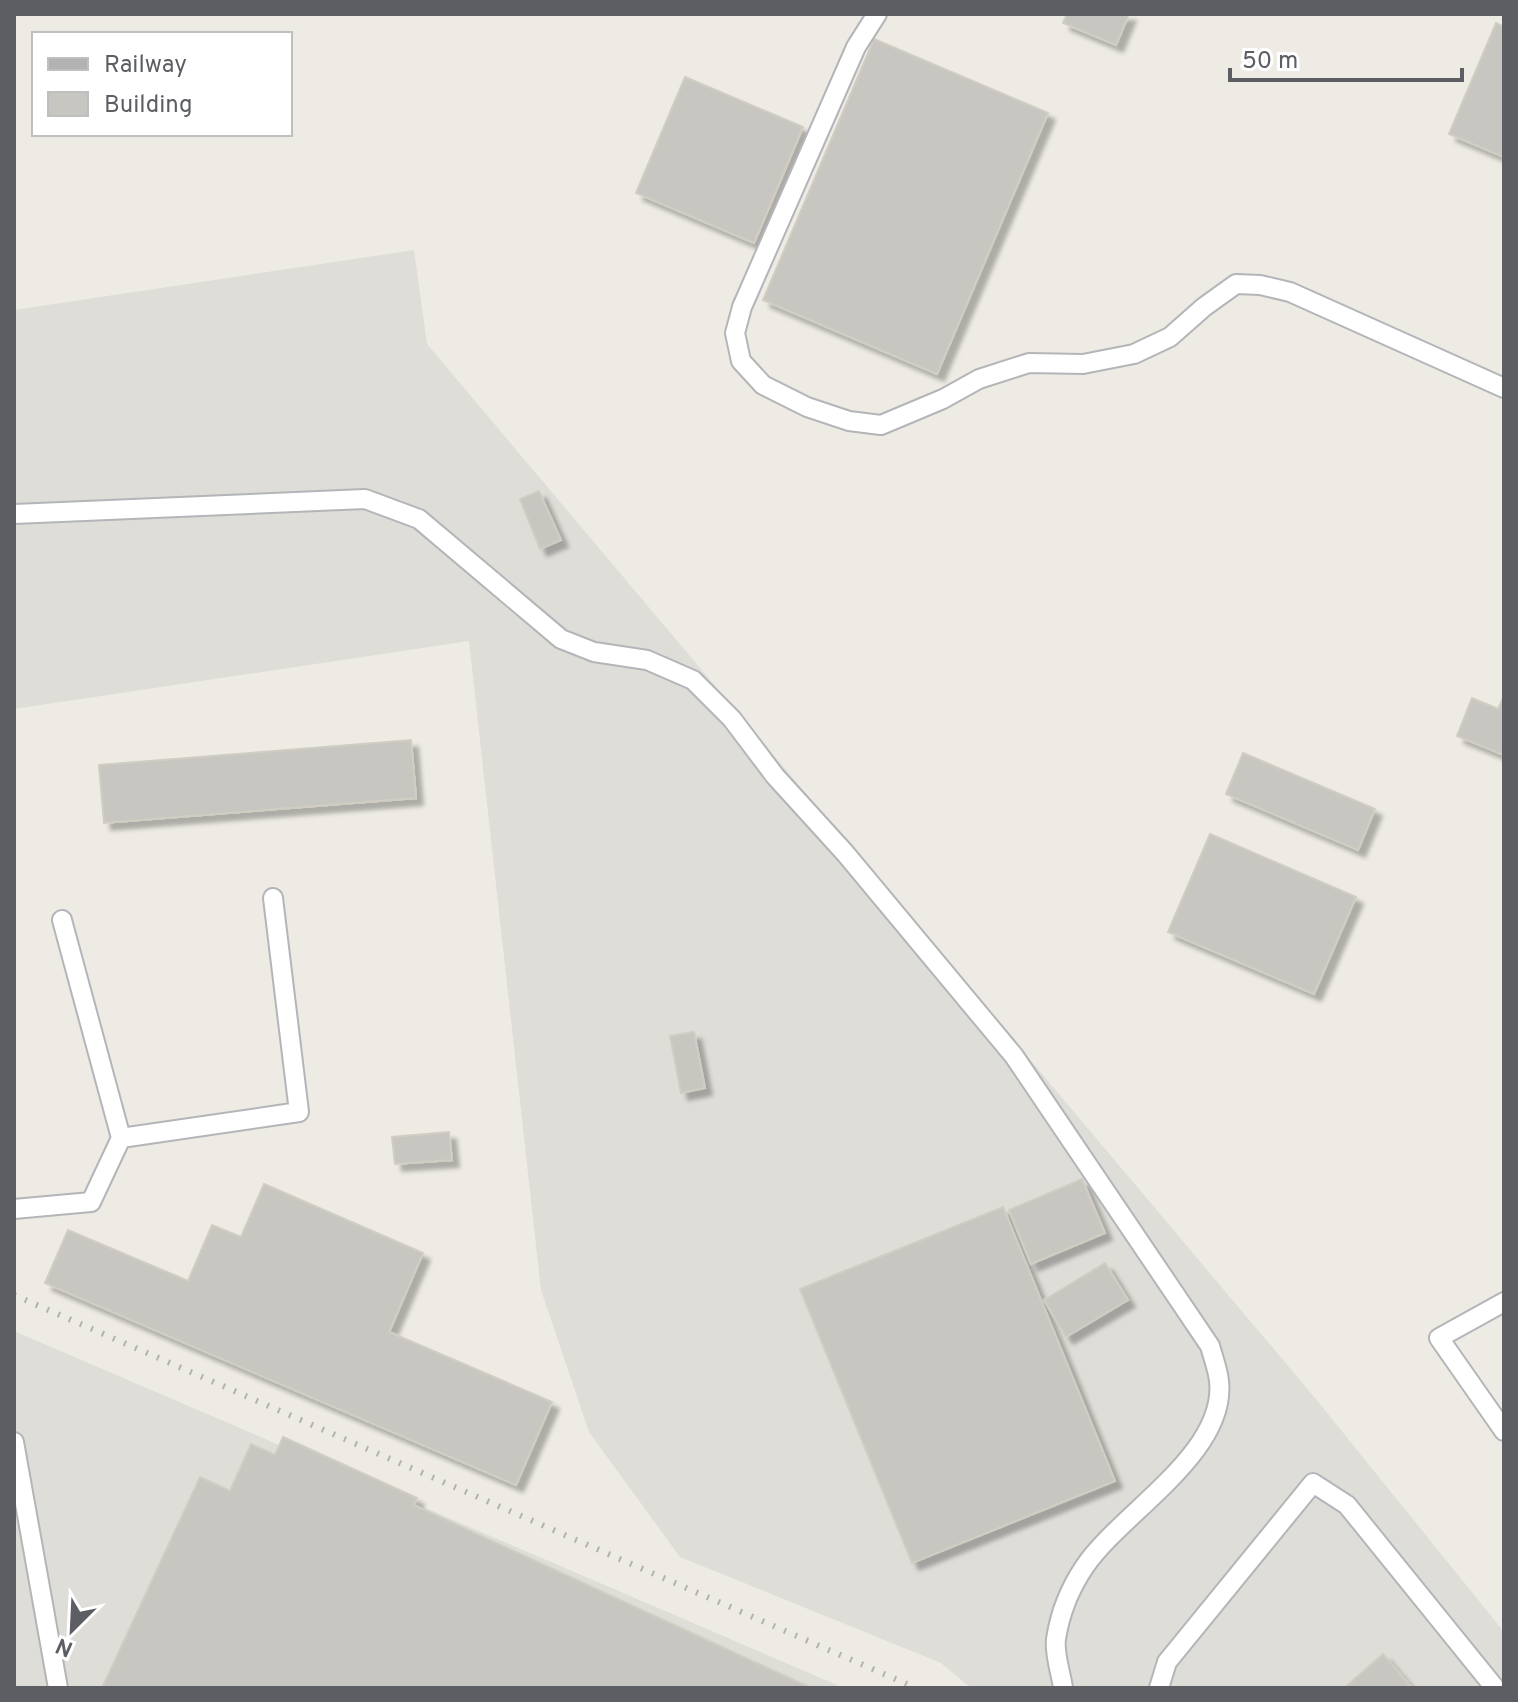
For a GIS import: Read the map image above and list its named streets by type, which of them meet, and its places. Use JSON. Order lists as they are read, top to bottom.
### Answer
{
  "legend": ["Railway", "Building"],
  "scale_bar": "50 m",
  "north": "bottom left"
}
